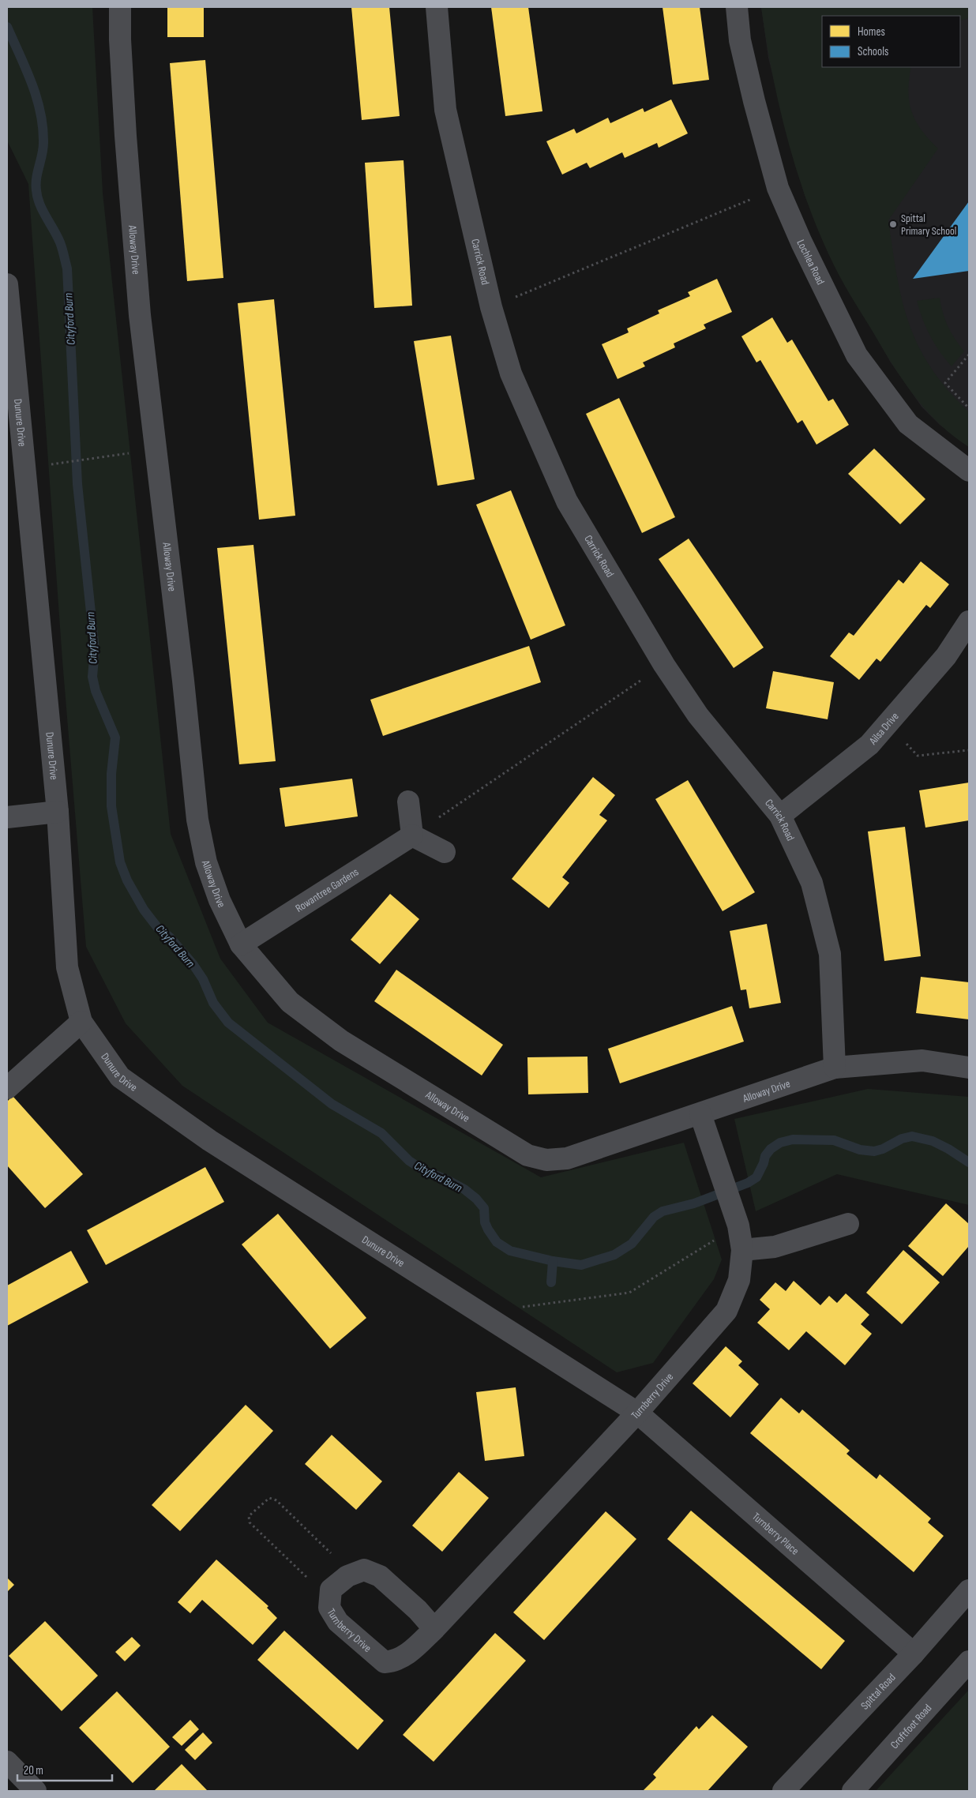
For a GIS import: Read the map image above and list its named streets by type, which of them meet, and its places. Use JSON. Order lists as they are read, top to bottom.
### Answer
{
  "streets": {
    "street": [
      "Alloway Drive",
      "Carrick Road",
      "Lochlea Road",
      "Dunure Drive",
      "Ailsa Drive",
      "Rowantree Gardens",
      "Turnberry Drive",
      "Turnberry Place",
      "Spittal Road",
      "Croftfoot Road"
    ]
  },
  "crossings": [
    ["Alloway Drive", "Carrick Road"],
    ["Alloway Drive", "Rowantree Gardens"],
    ["Alloway Drive", "Turnberry Drive"],
    ["Carrick Road", "Ailsa Drive"],
    ["Dunure Drive", "Turnberry Drive"],
    ["Dunure Drive", "Turnberry Place"],
    ["Turnberry Drive", "Turnberry Place"],
    ["Turnberry Place", "Spittal Road"]
  ],
  "water": ["Cityford Burn"],
  "places": ["Spittal Primary School"],
  "legend": ["Homes", "Schools"],
  "scale_bar": "20 m"
}
